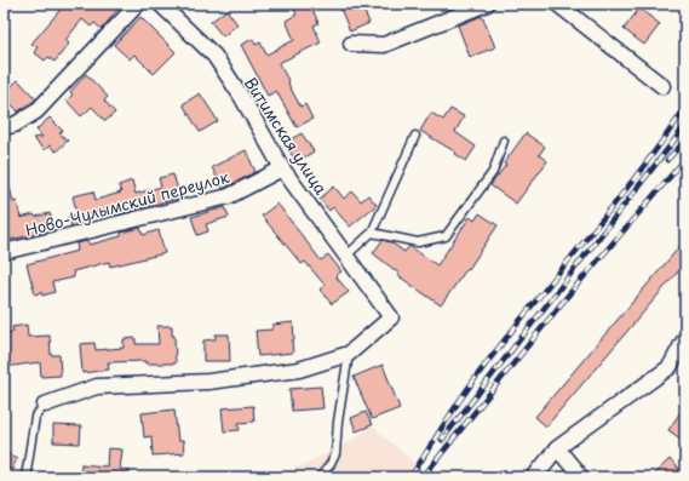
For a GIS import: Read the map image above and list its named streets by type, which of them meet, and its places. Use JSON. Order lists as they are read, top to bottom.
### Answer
{
  "streets": {
    "street": ["Витимская улица", "Ново-Чулымский переулок"]
  },
  "crossings": [
    ["Витимская улица", "Ново-Чулымский переулок"]
  ]
}
